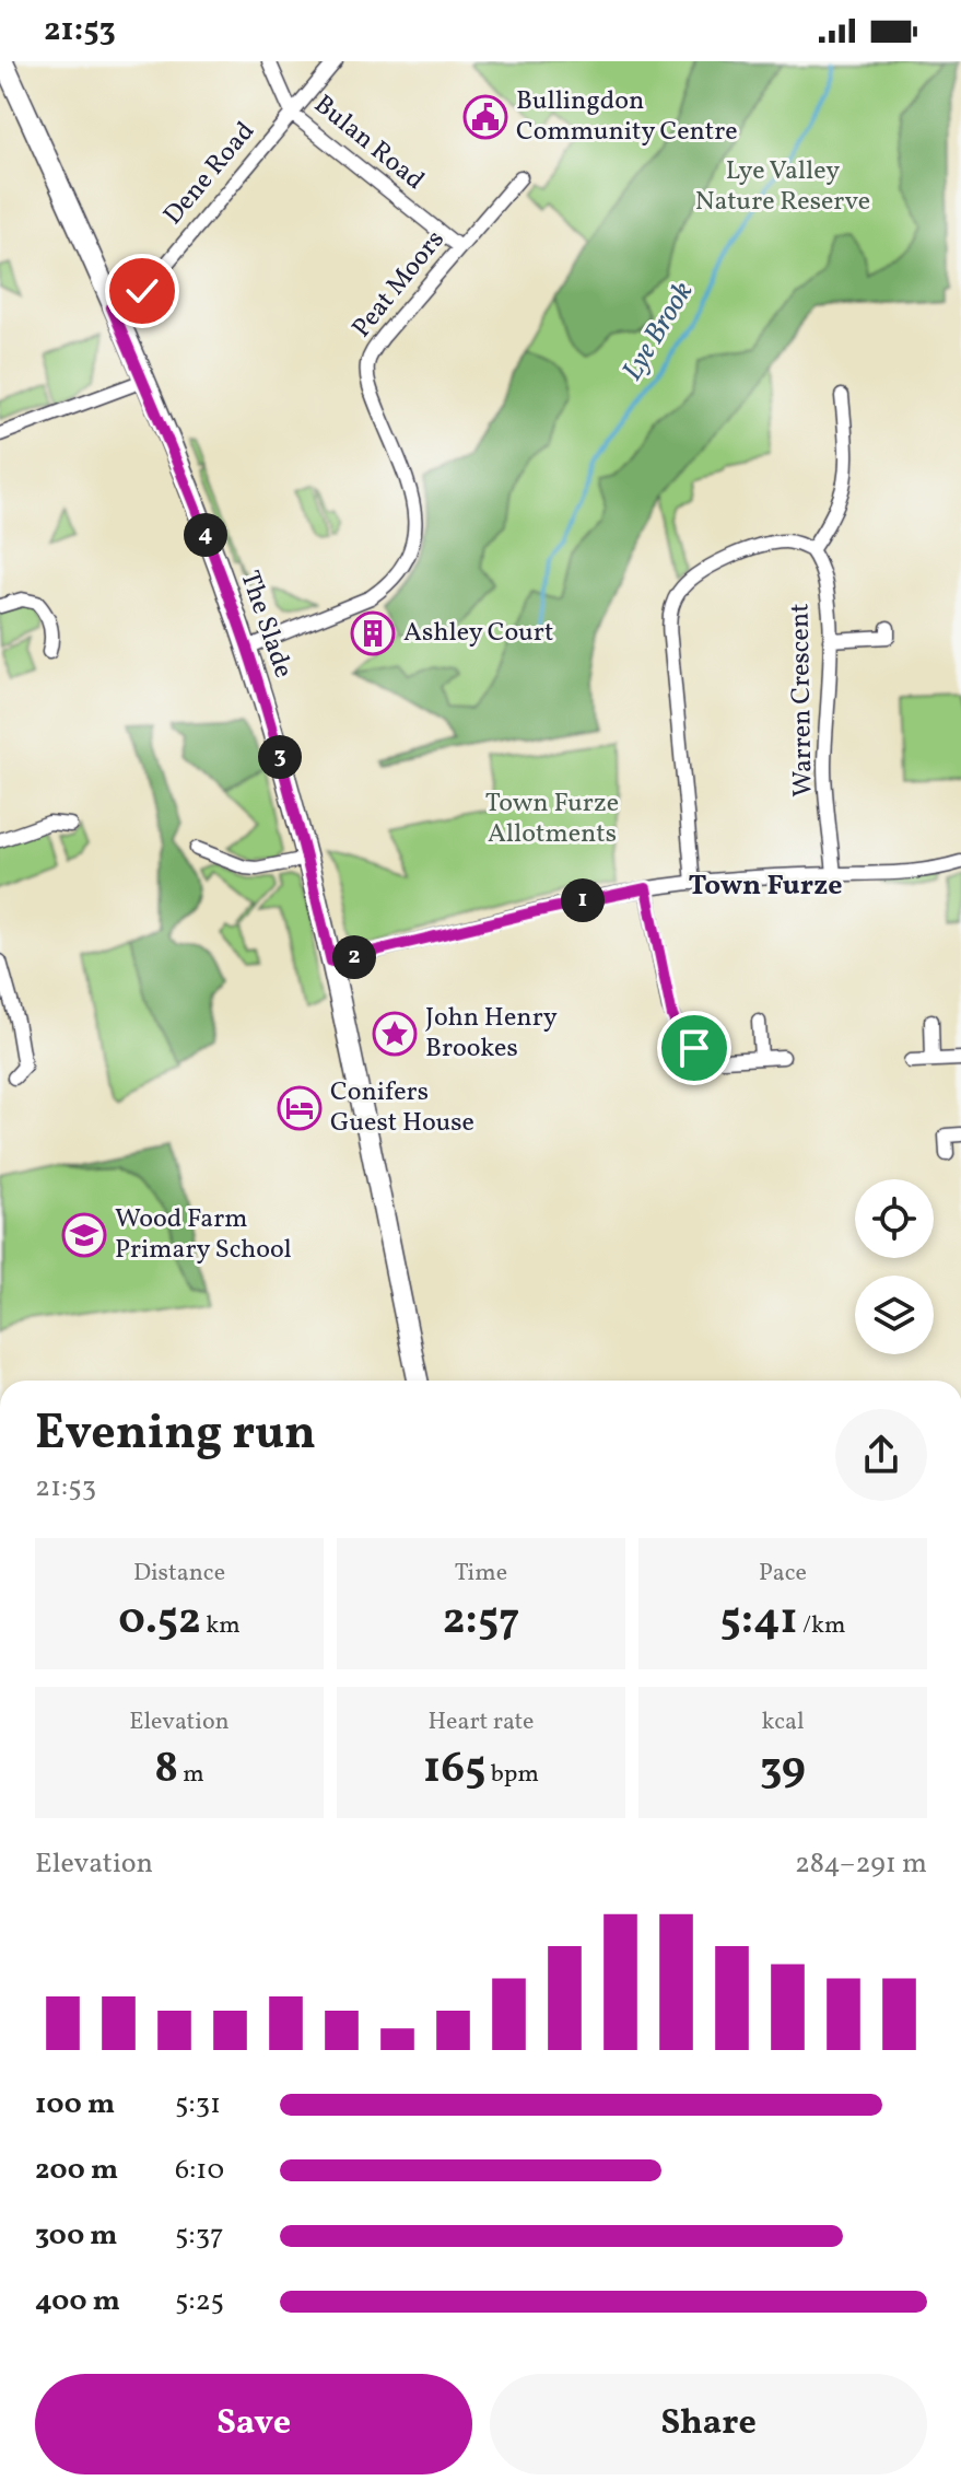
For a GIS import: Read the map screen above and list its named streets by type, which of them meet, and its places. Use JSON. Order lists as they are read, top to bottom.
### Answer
{
  "streets": {
    "main road": ["The Slade"],
    "street": [
      "Bulan Road",
      "Dene Road",
      "Peat Moors",
      "Warren Crescent"
    ]
  },
  "crossings": [
    ["Bulan Road", "Dene Road"],
    ["Bulan Road", "Peat Moors"],
    ["Dene Road", "The Slade"],
    ["Peat Moors", "The Slade"]
  ],
  "districts": ["Town Furze"],
  "water": ["Lye Brook"],
  "parks": ["Lye Valley Nature Reserve", "Town Furze Allotments"],
  "places": {
    "public building": ["Bullingdon Community Centre"],
    "building": ["Ashley Court"],
    "place": ["John Henry Brookes"],
    "hotel": ["Conifers Guest House"],
    "school or university": ["Wood Farm Primary School"]
  },
  "page": {
    "status": "21:53",
    "pins": [
      "4",
      "3",
      "1",
      "2"
    ],
    "heading": ["Evening run", "21:53"],
    "stats": [
      ["Distance", "0.52 km"],
      ["Time", "2:57"],
      ["Pace", "5:41 /km"],
      ["Elevation", "8 m"],
      ["Heart rate", "165 bpm"],
      ["kcal", "39"]
    ],
    "chart": ["Elevation", "284–291 m"],
    "list": [
      {
        "name": "100 m",
        "note": "5:31"
      },
      {
        "name": "200 m",
        "note": "6:10"
      },
      {
        "name": "300 m",
        "note": "5:37"
      },
      {
        "name": "400 m",
        "note": "5:25"
      }
    ],
    "buttons": ["Save", "Share"]
  }
}
